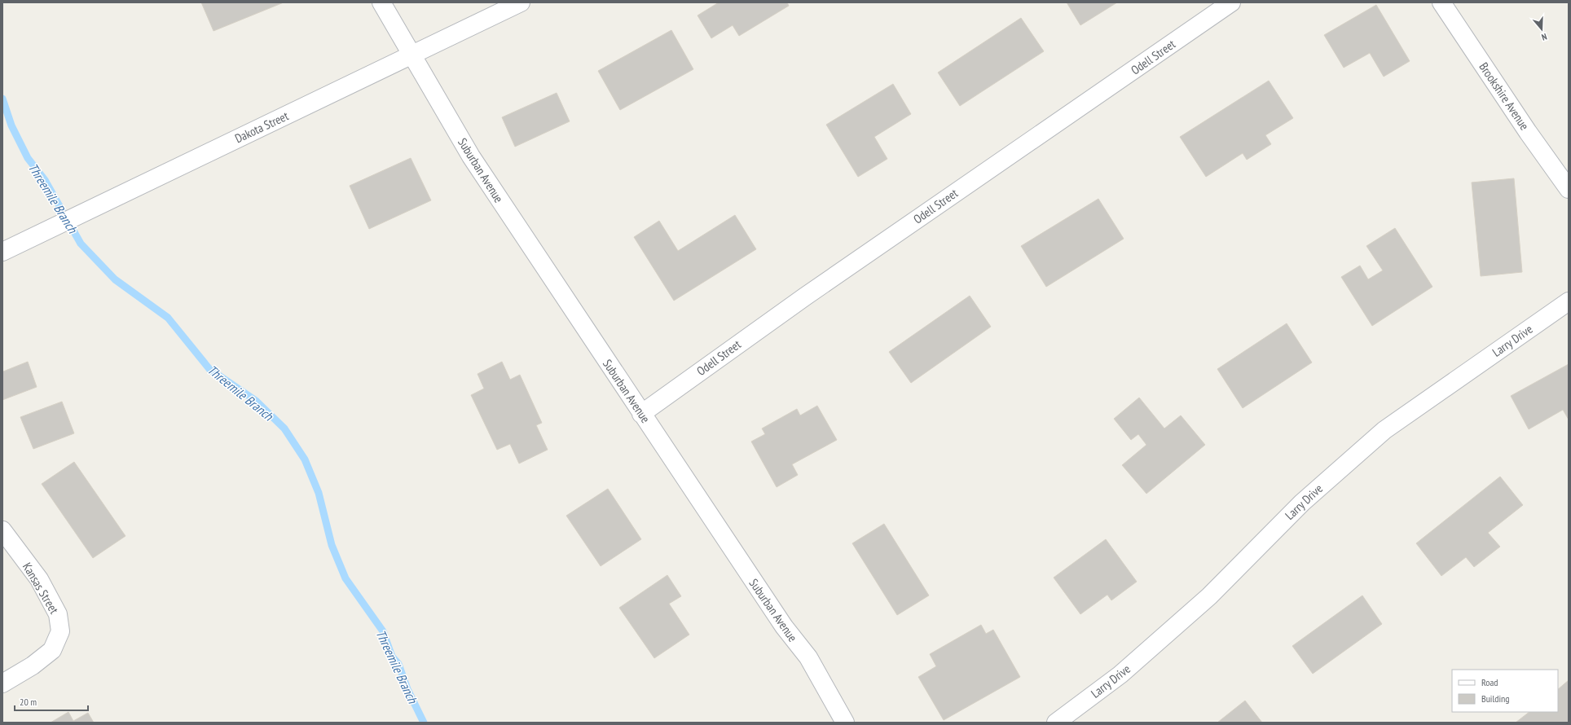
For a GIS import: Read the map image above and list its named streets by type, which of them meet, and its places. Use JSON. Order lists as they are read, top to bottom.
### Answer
{
  "streets": {
    "street": [
      "Odell Street",
      "Brookshire Avenue",
      "Dakota Street",
      "Suburban Avenue",
      "Larry Drive",
      "Kansas Street"
    ]
  },
  "crossings": [
    ["Odell Street", "Suburban Avenue"],
    ["Dakota Street", "Suburban Avenue"]
  ],
  "water": ["Threemile Branch"],
  "legend": ["Road", "Building"],
  "scale_bar": "20 m",
  "north": "bottom"
}
